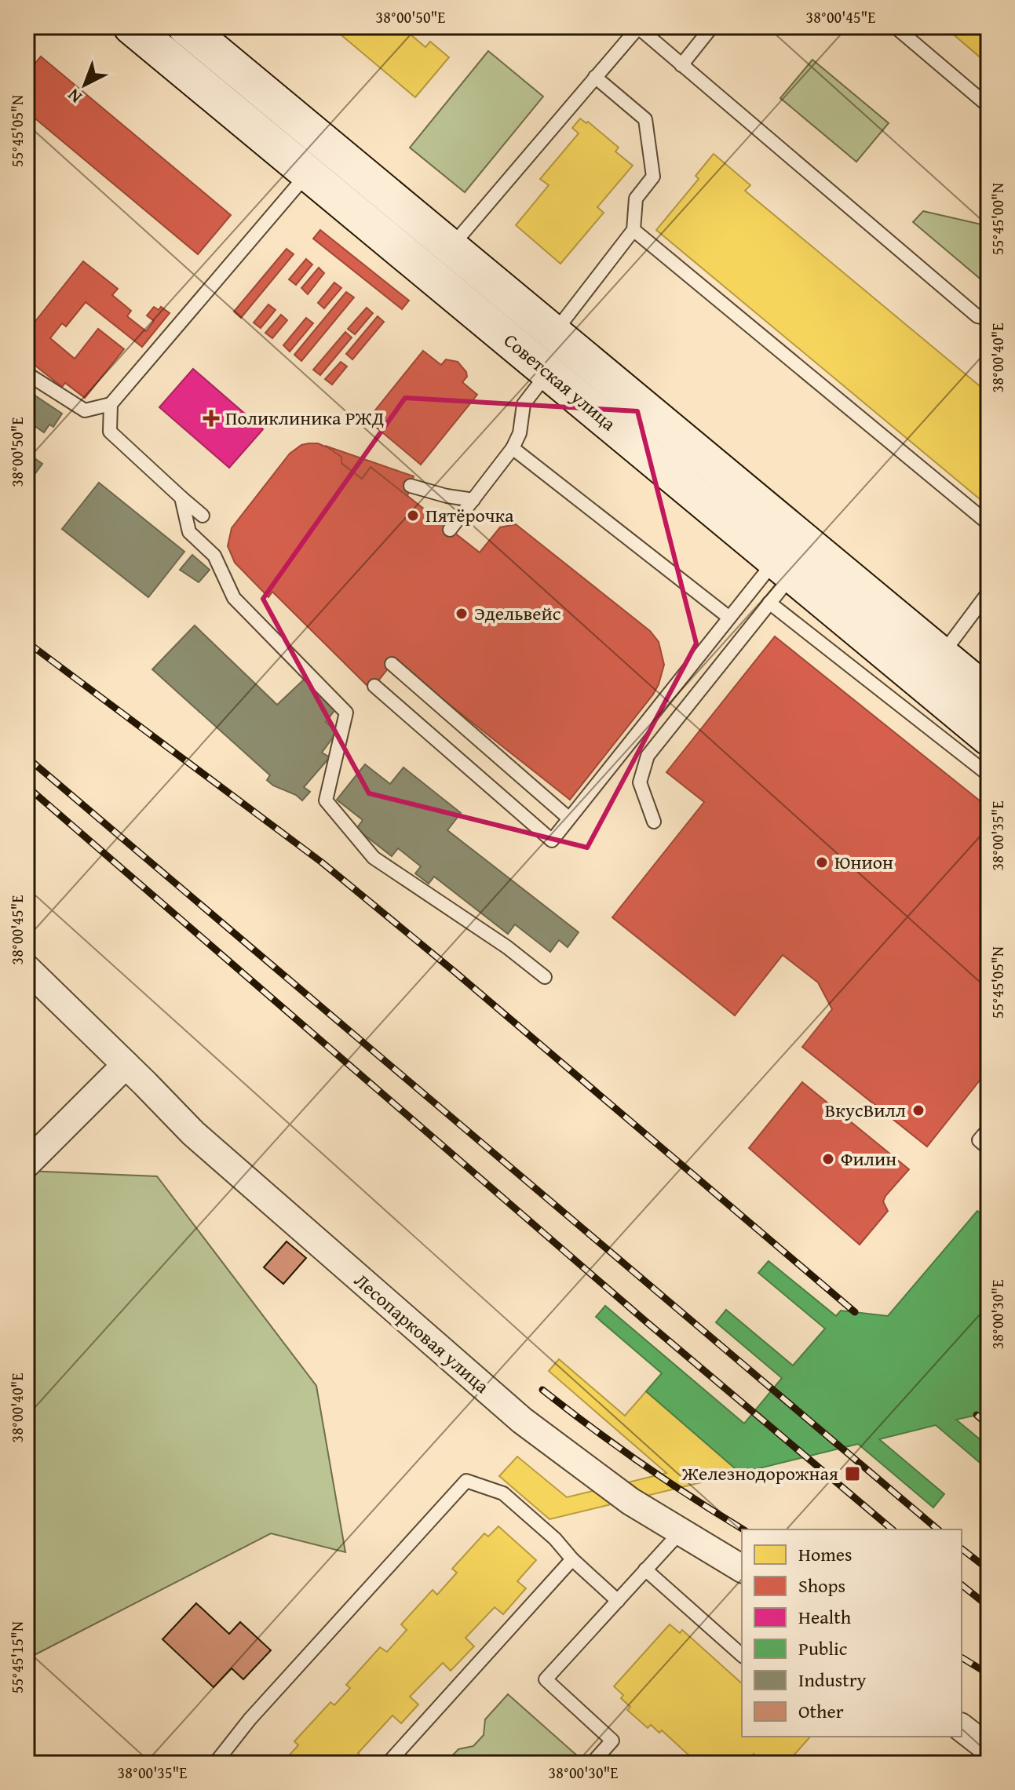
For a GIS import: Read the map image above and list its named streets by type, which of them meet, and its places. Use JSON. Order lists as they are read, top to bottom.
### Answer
{
  "streets": {
    "main road": ["Советская улица"],
    "street": ["Лесопарковая улица"]
  },
  "places": {
    "health": ["Поликлиника РЖД"],
    "other": [
      "Пятёрочка",
      "Эдельвейс",
      "Юнион",
      "ВкусВилл",
      "Филин"
    ],
    "transit": ["Железнодорожная"]
  },
  "legend": [
    "Homes",
    "Shops",
    "Health",
    "Public",
    "Industry",
    "Other"
  ],
  "north": "bottom left",
  "coordinates": [
    "38°00'50\"E",
    "38°00'45\"E",
    "55°45'05\"N",
    "55°45'00\"N",
    "38°00'40\"E",
    "38°00'35\"E",
    "38°00'30\"E",
    "55°45'15\"N"
  ]
}
